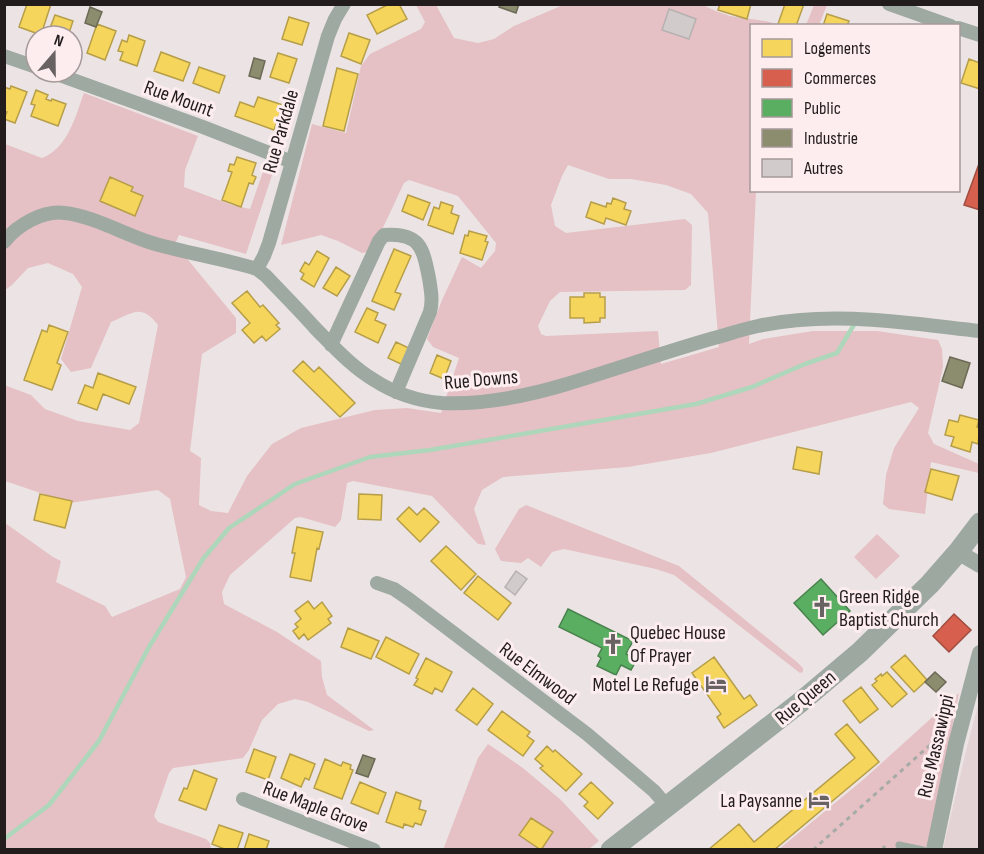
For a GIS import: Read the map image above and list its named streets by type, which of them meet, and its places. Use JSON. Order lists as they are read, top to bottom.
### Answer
{
  "streets": {
    "main road": ["Rue Queen"],
    "street": [
      "Rue Mount",
      "Rue Parkdale",
      "Rue Downs",
      "Rue Elmwood",
      "Rue Massawippi",
      "Rue Maple Grove"
    ]
  },
  "crossings": [
    ["Rue Mount", "Rue Parkdale"],
    ["Rue Parkdale", "Rue Downs"],
    ["Rue Elmwood", "Rue Queen"]
  ],
  "places": {
    "church": ["Green Ridge Baptist Church", "Quebec House Of Prayer"],
    "hotel": ["Motel Le Refuge", "La Paysanne"]
  },
  "legend": [
    "Logements",
    "Commerces",
    "Public",
    "Industrie",
    "Autres"
  ],
  "north": "top"
}
